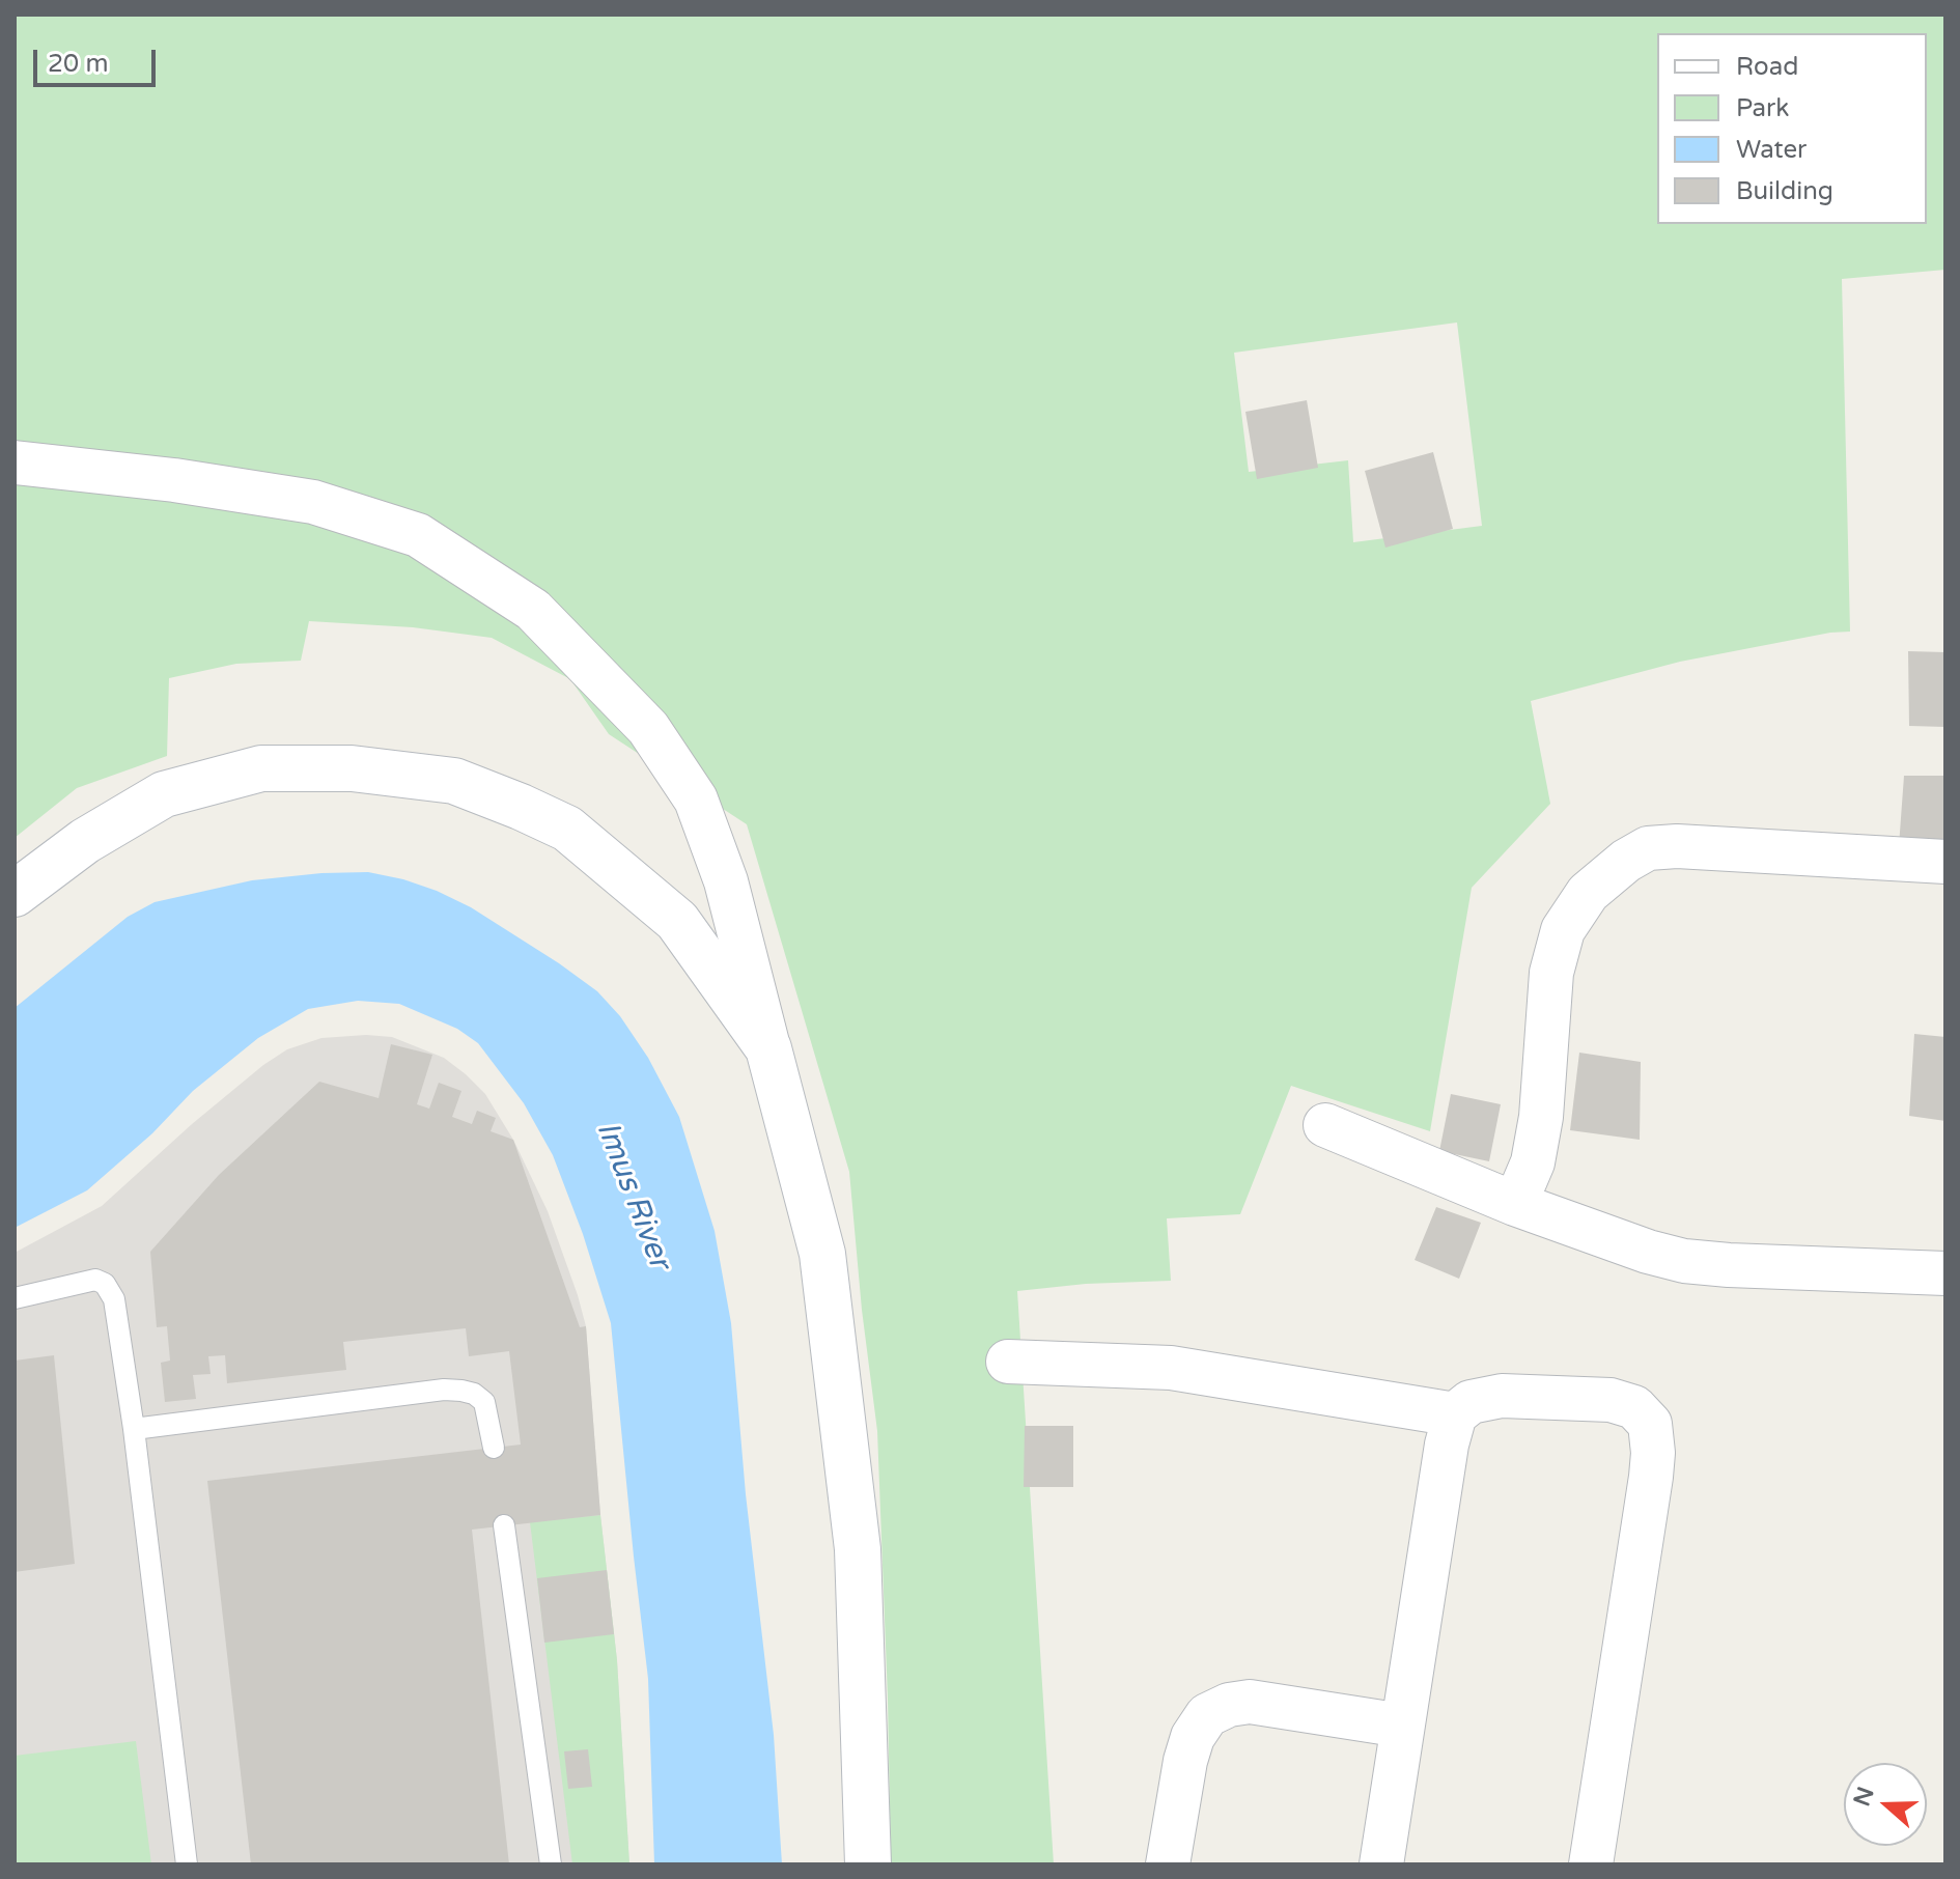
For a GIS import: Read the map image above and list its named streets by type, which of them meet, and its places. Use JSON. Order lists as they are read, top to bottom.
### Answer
{
  "water": ["Imus River"],
  "legend": [
    "Road",
    "Park",
    "Water",
    "Building"
  ],
  "scale_bar": "20 m",
  "north": "left"
}
